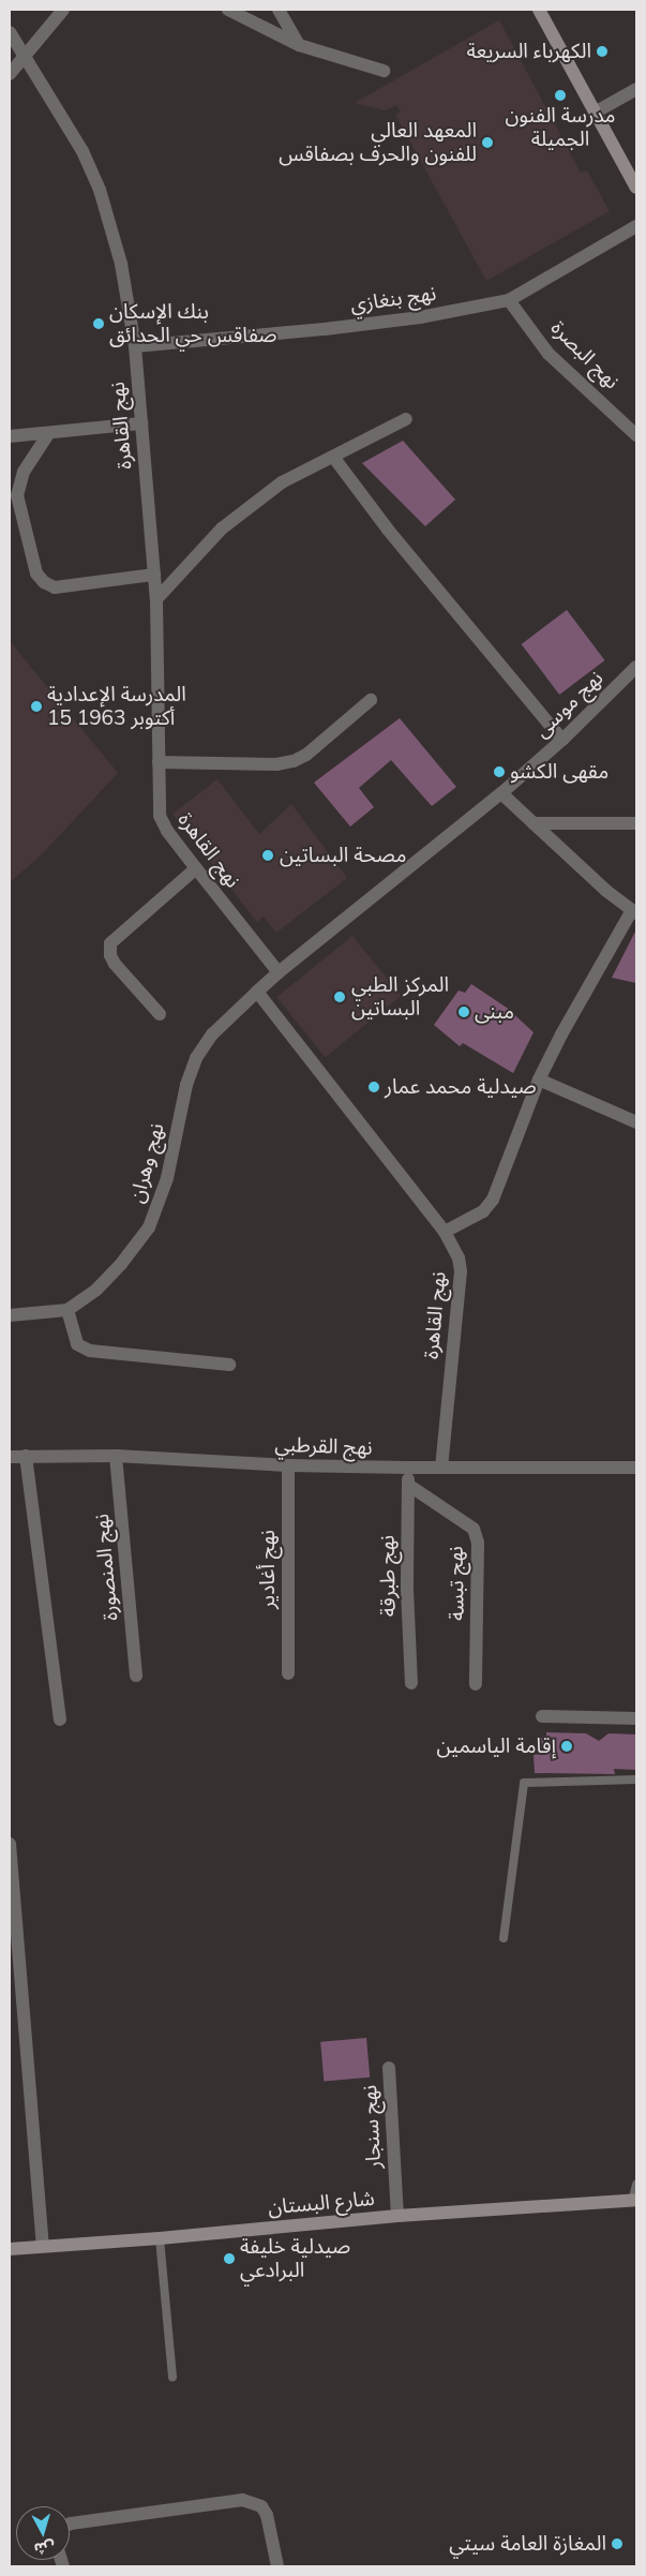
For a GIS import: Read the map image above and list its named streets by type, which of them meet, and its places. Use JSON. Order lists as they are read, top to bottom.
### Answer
{
  "streets": {
    "main road": ["شارع البستان"],
    "street": [
      "نهج بنغازي",
      "نهج البصرة",
      "نهج القاهرة",
      "نهج موسى",
      "نهج وهران",
      "نهج القرطبي",
      "نهج المنصورة",
      "نهج أغادير",
      "نهج طبرقة",
      "نهج تبسة",
      "نهج سنجار"
    ]
  },
  "crossings": [
    ["نهج بنغازي", "نهج البصرة"],
    ["نهج بنغازي", "نهج القاهرة"],
    ["نهج القاهرة", "نهج موسى"],
    ["نهج القاهرة", "نهج وهران"],
    ["نهج القاهرة", "نهج القرطبي"],
    ["نهج القرطبي", "نهج المنصورة"],
    ["نهج القرطبي", "نهج أغادير"],
    ["نهج القرطبي", "نهج طبرقة"],
    ["نهج طبرقة", "نهج تبسة"],
    ["نهج سنجار", "شارع البستان"]
  ],
  "places": [
    "الكهرباء السريعة",
    "مدرسة الفنون الجميلة",
    "المعهد العالي للفنون والحرف بصفاقس",
    "بنك الإسكان صفاقس حي الحدائق",
    "المدرسة الإعدادية 15 أكتوبر 1963",
    "مقهى الكشو",
    "مصحة البساتين",
    "المركز الطبي البساتين",
    "مبنى",
    "صيدلية محمد عمار",
    "إقامة الياسمين",
    "صيدلية خليفة البرادعي",
    "المغازة العامة سيتي"
  ],
  "north": "bottom"
}
